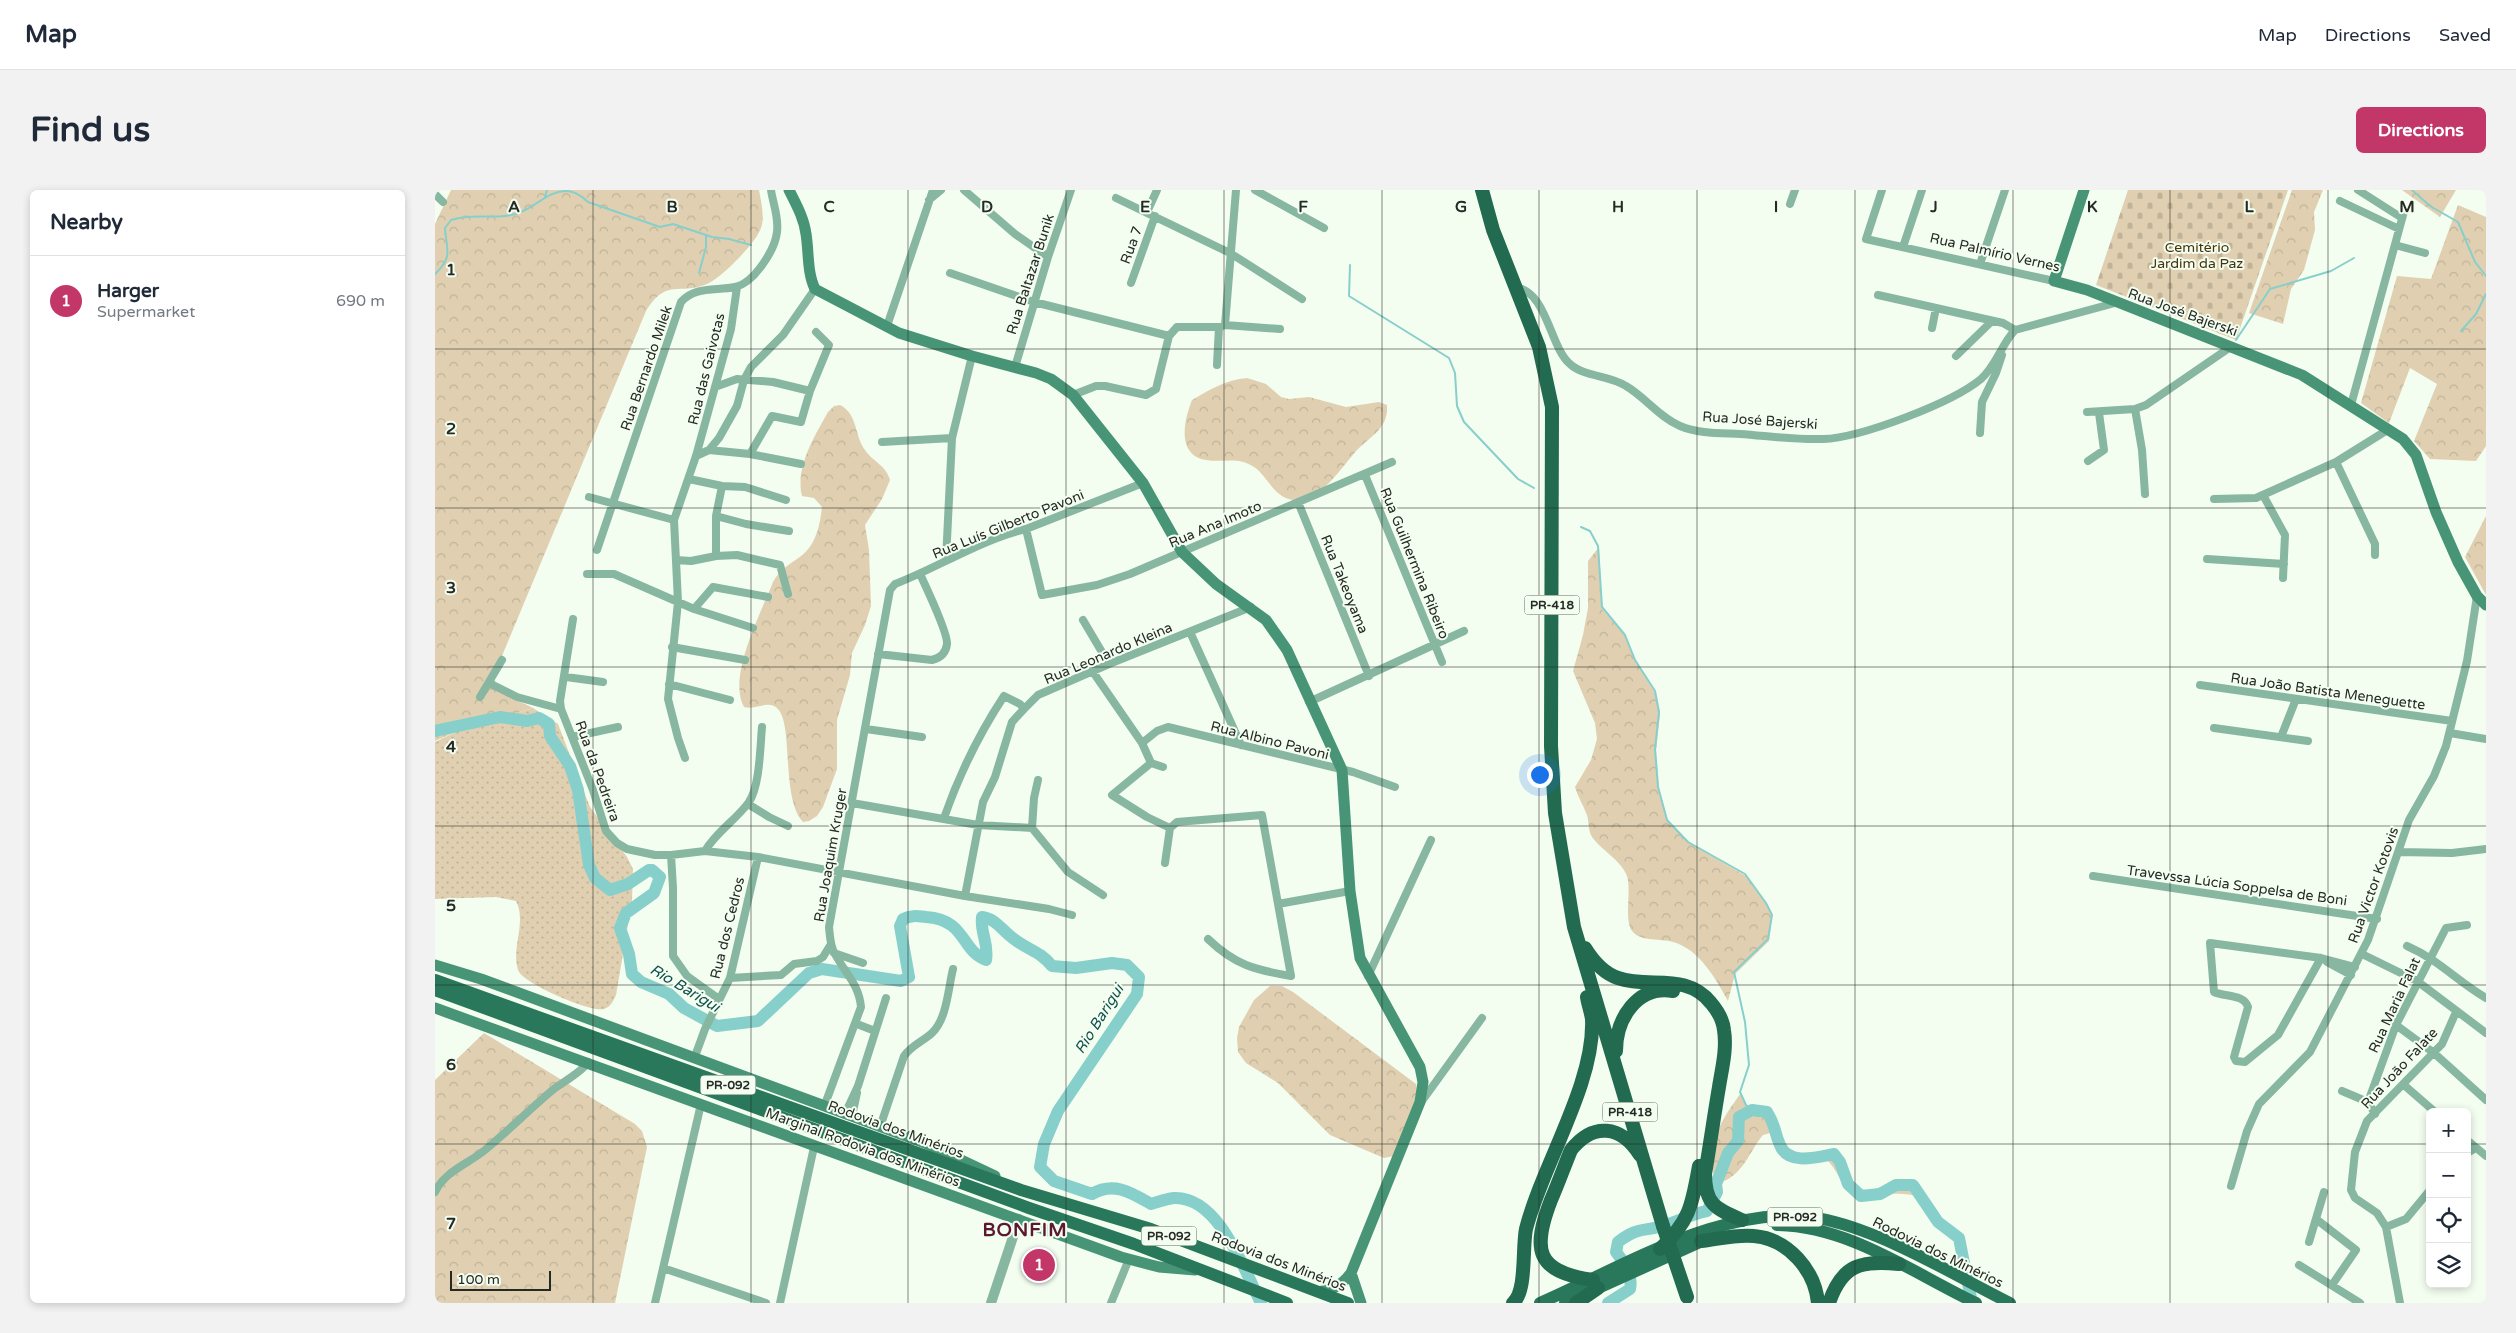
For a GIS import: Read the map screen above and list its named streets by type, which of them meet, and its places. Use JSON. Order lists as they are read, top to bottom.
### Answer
{
  "streets": {
    "highway": ["PR-418"],
    "main road": [
      "Rua Palmírio Vernes",
      "Rua José Bajerski",
      "PR-092",
      "Rodovia dos Minérios",
      "Marginal Rodovia dos Minérios"
    ],
    "street": [
      "Rua 7",
      "Rua Baltazar Bunik",
      "Rua Bernardo Milek",
      "Rua das Gaivotas",
      "Rua Luís Gilberto Pavoni",
      "Rua Ana Imoto",
      "Rua Guilhermina Ribeiro",
      "Rua Takeoyama",
      "Rua Leonardo Kleina",
      "Rua João Batista Meneguette",
      "Rua Albino Pavoni",
      "Rua da Pedreira",
      "Rua Joaquim Kruger",
      "Travevssa Lúcia Soppelsa de Boni",
      "Rua Victor Kotovis",
      "Rua dos Cedros",
      "Rua Maria Falat",
      "Rua João Falate"
    ]
  },
  "crossings": [
    ["Rua Palmírio Vernes", "Rua José Bajerski"],
    ["Rua José Bajerski", "PR-418"],
    ["Rua José Bajerski", "Rua Victor Kotovis"],
    ["Rua Bernardo Milek", "Rua das Gaivotas"],
    ["Rua Luís Gilberto Pavoni", "Rua Ana Imoto"],
    ["Rua Luís Gilberto Pavoni", "Rua Joaquim Kruger"],
    ["Rua Ana Imoto", "Rua Guilhermina Ribeiro"],
    ["Rua Ana Imoto", "Rua Takeoyama"],
    ["Rua Leonardo Kleina", "Rua da Pedreira"],
    ["Rua João Batista Meneguette", "Rua Victor Kotovis"],
    ["Rua da Pedreira", "Rua Joaquim Kruger"],
    ["Rua da Pedreira", "Rua dos Cedros"],
    ["Rua Joaquim Kruger", "Marginal Rodovia dos Minérios"],
    ["Travevssa Lúcia Soppelsa de Boni", "Rua Victor Kotovis"],
    ["Rua dos Cedros", "Marginal Rodovia dos Minérios"],
    ["Rodovia dos Minérios", "Marginal Rodovia dos Minérios"]
  ],
  "districts": ["BONFIM"],
  "water": ["Rio Barigui"],
  "parks": ["Cemitério Jardim da Paz"],
  "scale_bar": "100 m",
  "page": {
    "header": "Map",
    "nav": ["Map", "Directions", "Saved"],
    "buttons": "Directions",
    "title": "Find us",
    "heading": "Nearby",
    "list": [
      {
        "mark": "1",
        "name": "Harger",
        "note": "Supermarket",
        "value": "690 m"
      }
    ],
    "map_buttons": ["+", "−"],
    "pins": "1",
    "scale": "100 m"
  },
  "grid": {
    "columns": [
      "A",
      "B",
      "C",
      "D",
      "E",
      "F",
      "G",
      "H",
      "I",
      "J",
      "K",
      "L",
      "M"
    ],
    "rows": [
      "1",
      "2",
      "3",
      "4",
      "5",
      "6",
      "7"
    ]
  }
}
